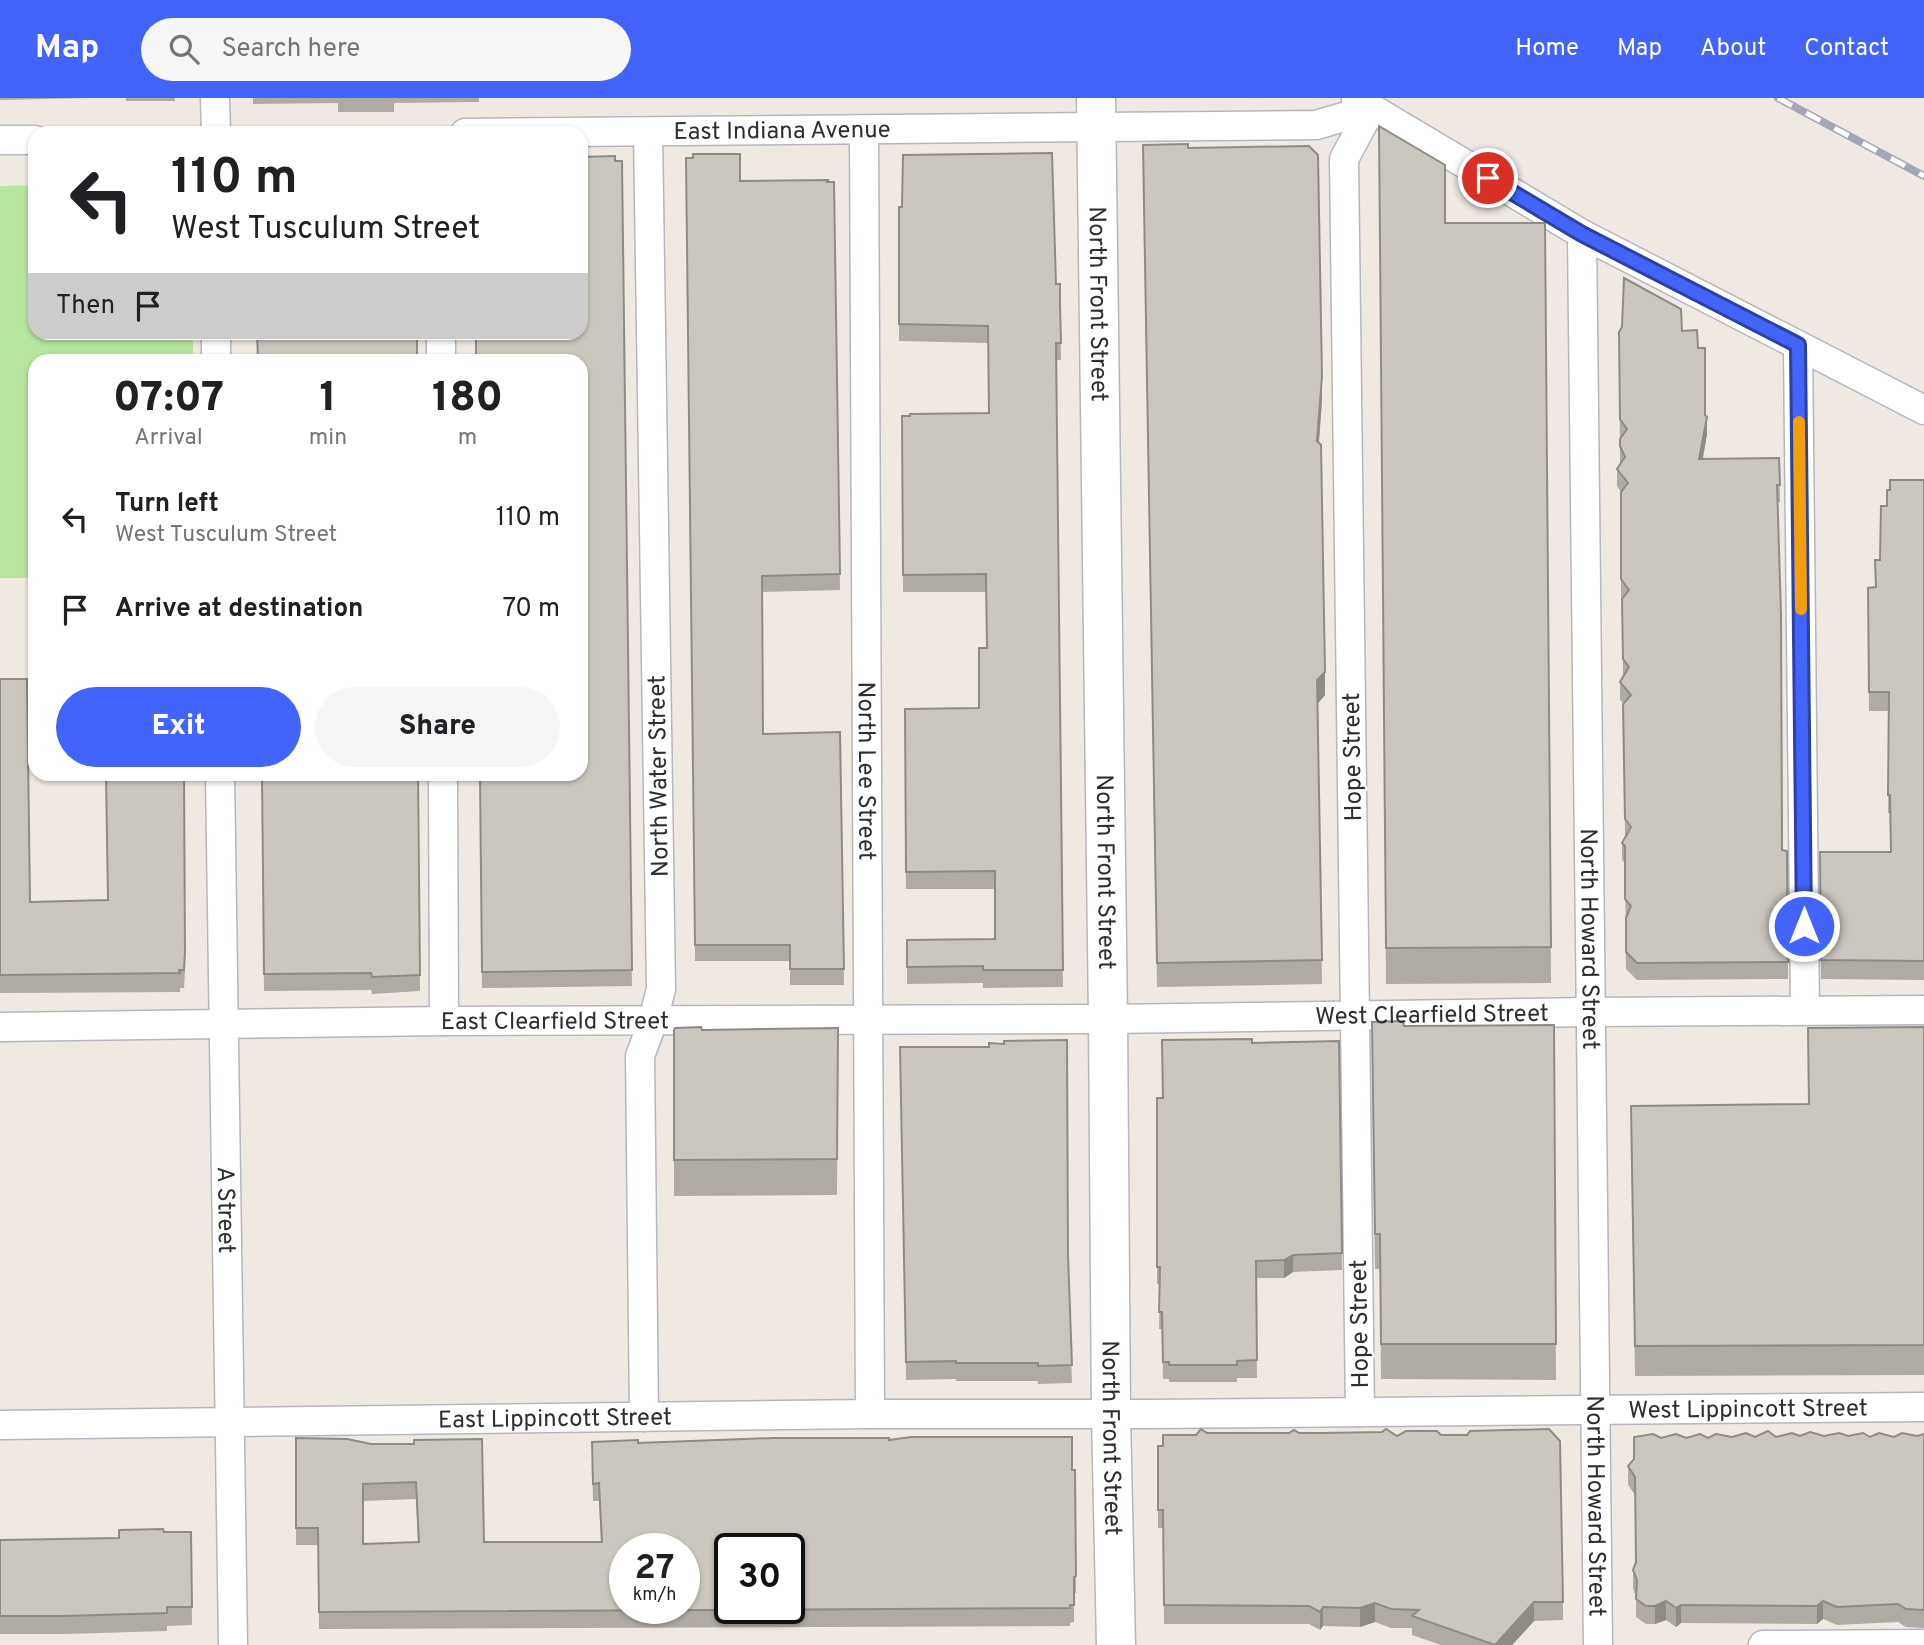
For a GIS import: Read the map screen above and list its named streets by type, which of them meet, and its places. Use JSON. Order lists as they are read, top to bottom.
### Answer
{
  "streets": {
    "street": [
      "East Indiana Avenue",
      "North Front Street",
      "Hope Street",
      "North Lee Street",
      "North Water Street",
      "North Howard Street",
      "West Clearfield Street",
      "East Clearfield Street",
      "A Street",
      "West Lippincott Street",
      "East Lippincott Street"
    ]
  },
  "crossings": [
    ["East Indiana Avenue", "North Front Street"],
    ["East Indiana Avenue", "Hope Street"],
    ["East Indiana Avenue", "North Lee Street"],
    ["East Indiana Avenue", "North Water Street"],
    ["North Front Street", "West Clearfield Street"],
    ["North Front Street", "East Clearfield Street"],
    ["North Front Street", "West Lippincott Street"],
    ["North Front Street", "East Lippincott Street"],
    ["Hope Street", "West Clearfield Street"],
    ["Hope Street", "West Lippincott Street"],
    ["North Lee Street", "East Clearfield Street"],
    ["North Lee Street", "East Lippincott Street"],
    ["North Water Street", "East Clearfield Street"],
    ["North Water Street", "East Lippincott Street"],
    ["North Howard Street", "West Clearfield Street"],
    ["North Howard Street", "West Lippincott Street"],
    ["West Clearfield Street", "East Clearfield Street"],
    ["East Clearfield Street", "A Street"],
    ["A Street", "East Lippincott Street"],
    ["West Lippincott Street", "East Lippincott Street"]
  ],
  "page": {
    "header": "Map",
    "search": "Search here",
    "nav": [
      "Home",
      "Map",
      "About",
      "Contact"
    ],
    "turn": ["110 m", "West Tusculum Street"],
    "then": "Then",
    "eta": [
      "07:07",
      "Arrival",
      "1",
      "min",
      "180",
      "m"
    ],
    "list": [
      {
        "name": "Turn left",
        "note": "West Tusculum Street",
        "value": "110 m"
      },
      {
        "name": "Arrive at destination",
        "value": "70 m"
      }
    ],
    "buttons": ["Exit", "Share"],
    "speed": "27 km/h",
    "limit": "30"
  }
}
